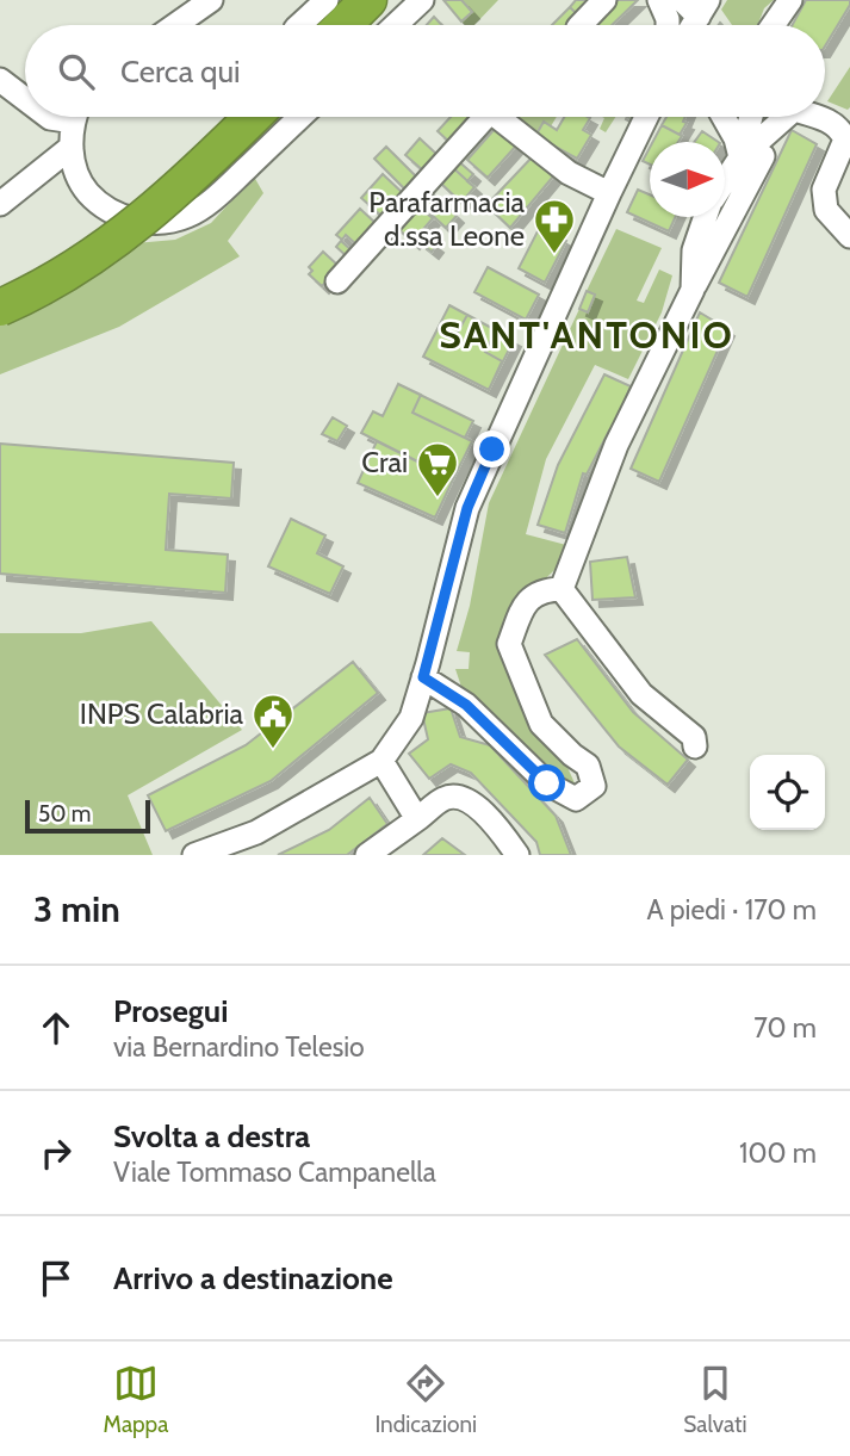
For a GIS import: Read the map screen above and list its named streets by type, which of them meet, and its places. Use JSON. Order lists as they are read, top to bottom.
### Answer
{
  "districts": ["SANT'ANTONIO"],
  "places": {
    "pharmacy": ["Parafarmacia d.ssa Leone"],
    "supermarket": ["Crai"],
    "public building": ["INPS Calabria"]
  },
  "scale_bar": "50 m",
  "north": "right",
  "page": {
    "search": "Cerca qui",
    "scale": "50 m",
    "heading": ["3 min", "A piedi · 170 m"],
    "list": [
      ["Prosegui", "via Bernardino Telesio", "70 m"],
      ["Svolta a destra", "Viale Tommaso Campanella", "100 m"],
      "Arrivo a destinazione"
    ],
    "nav": ["Mappa", "Indicazioni", "Salvati"]
  }
}
